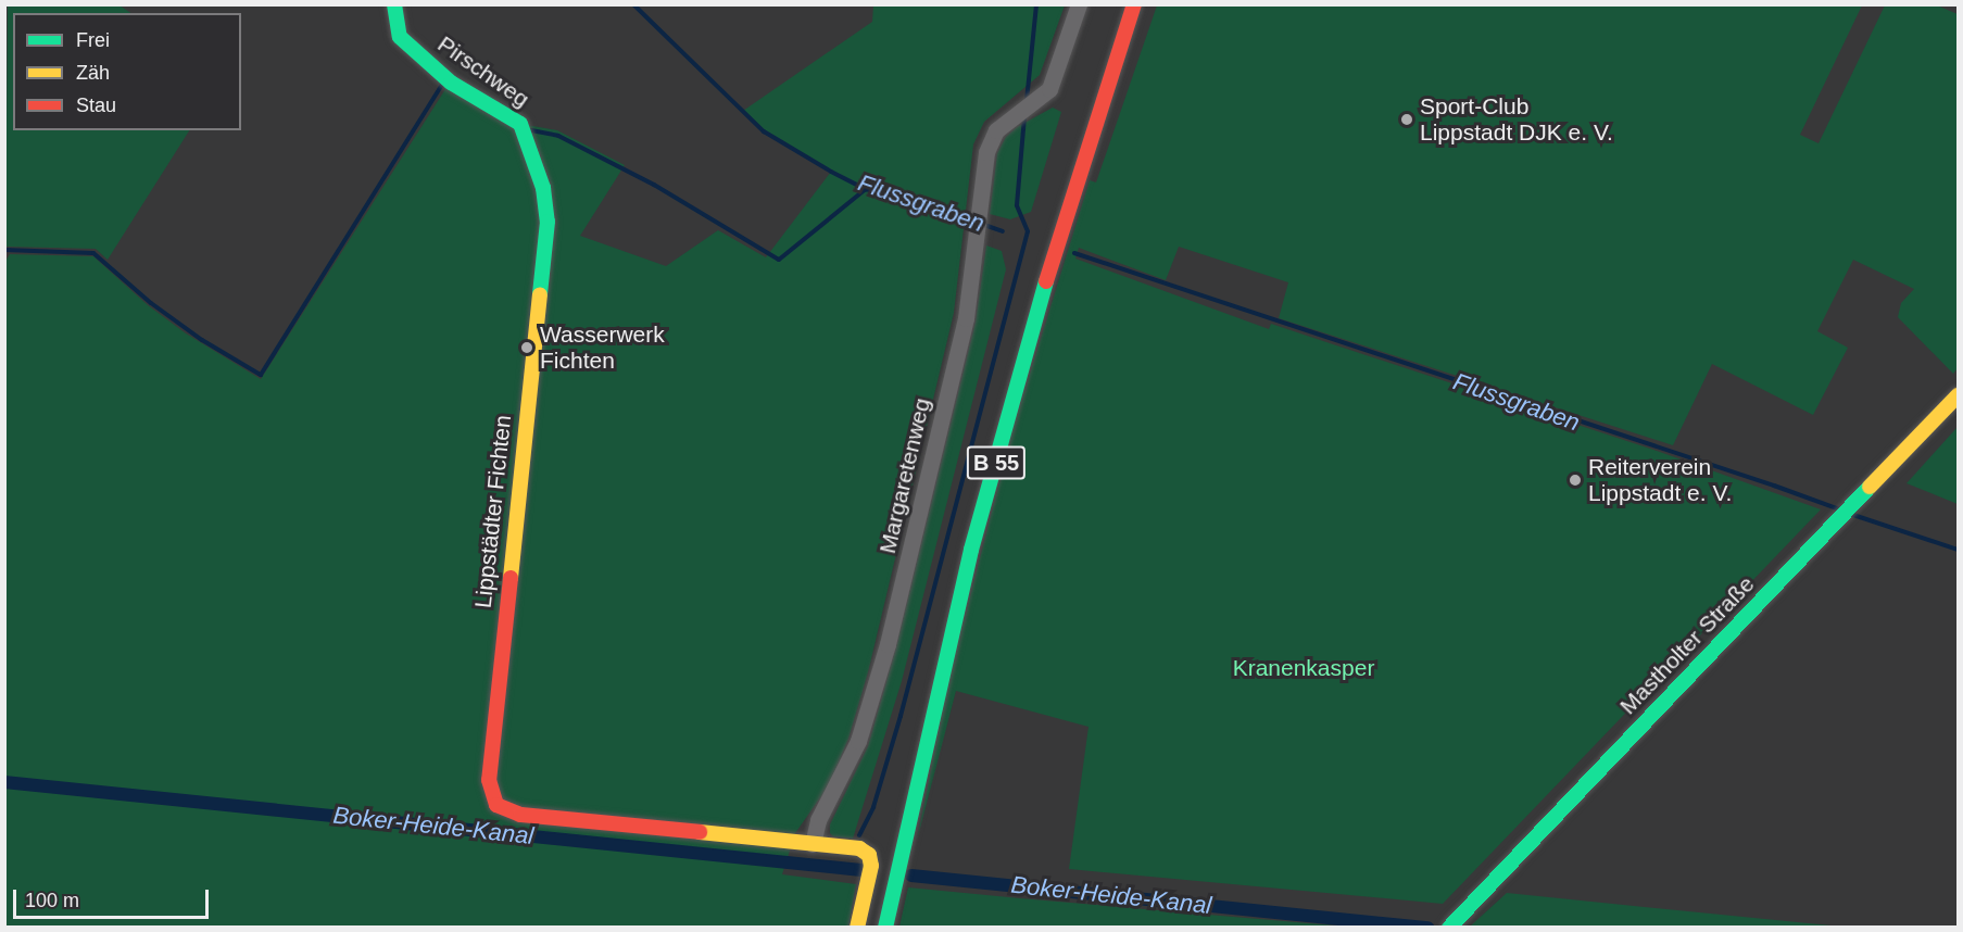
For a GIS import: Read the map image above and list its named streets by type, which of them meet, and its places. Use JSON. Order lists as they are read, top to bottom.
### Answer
{
  "streets": {
    "street": [
      "Pirschweg",
      "B 55",
      "Margaretenweg",
      "Lippstädter Fichten",
      "Mastholter Straße"
    ]
  },
  "crossings": [
    ["Pirschweg", "Lippstädter Fichten"],
    ["Margaretenweg", "Lippstädter Fichten"]
  ],
  "water": ["Flussgraben", "Boker-Heide-Kanal"],
  "parks": ["Kranenkasper"],
  "places": ["Sport-Club Lippstadt DJK e. V.", "Wasserwerk Fichten", "Reiterverein Lippstadt e. V."],
  "legend": ["Frei", "Zäh", "Stau"],
  "scale_bar": "100 m"
}
